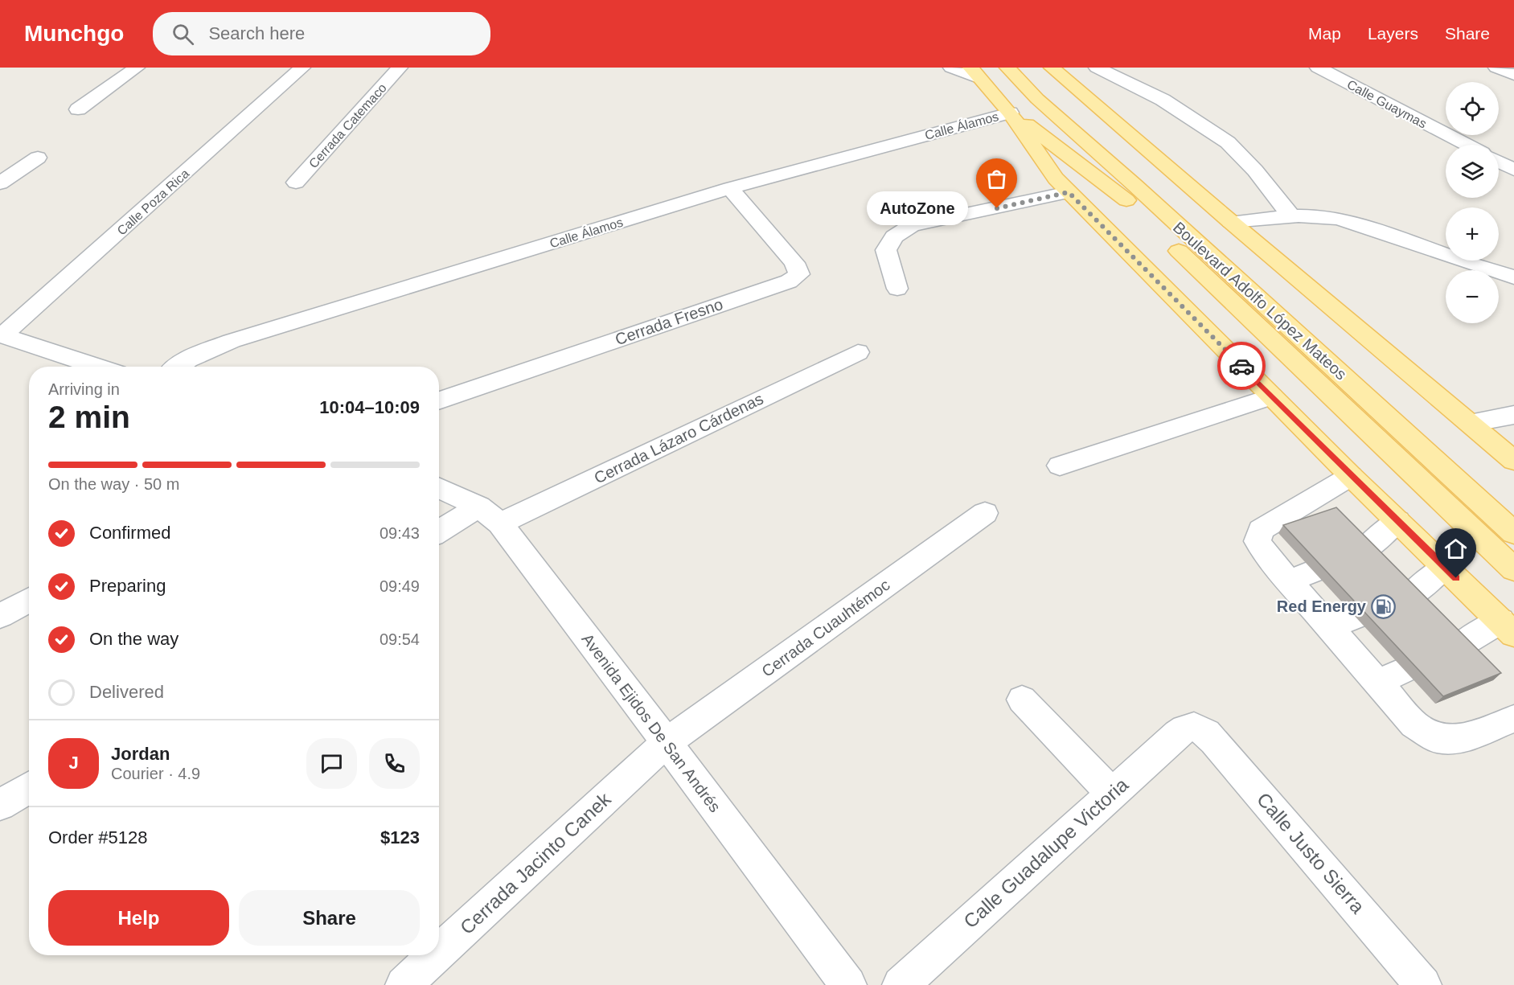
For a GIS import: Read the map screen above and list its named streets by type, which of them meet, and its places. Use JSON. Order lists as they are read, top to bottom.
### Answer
{
  "streets": {
    "main road": ["Boulevard Adolfo López Mateos"],
    "street": [
      "Calle Guaymas",
      "Cerrada Catemaco",
      "Calle Álamos",
      "Calle Poza Rica",
      "Cerrada Fresno",
      "Cerrada Lázaro Cárdenas",
      "Cerrada Cuauhtémoc",
      "Avenida Ejidos De San Andrés",
      "Calle Guadalupe Victoria",
      "Calle Justo Sierra",
      "Cerrada Jacinto Canek"
    ]
  },
  "crossings": [
    ["Calle Álamos", "Boulevard Adolfo López Mateos"],
    ["Calle Álamos", "Cerrada Fresno"],
    ["Cerrada Lázaro Cárdenas", "Avenida Ejidos De San Andrés"],
    ["Cerrada Cuauhtémoc", "Avenida Ejidos De San Andrés"],
    ["Cerrada Cuauhtémoc", "Cerrada Jacinto Canek"],
    ["Avenida Ejidos De San Andrés", "Cerrada Jacinto Canek"],
    ["Calle Guadalupe Victoria", "Calle Justo Sierra"]
  ],
  "places": {
    "other": ["AutoZone"],
    "fuel station": ["Red Energy"]
  },
  "page": {
    "header": "Munchgo",
    "search": "Search here",
    "nav": ["Map", "Layers", "Share"],
    "map_buttons": ["+", "−"],
    "bubble": "AutoZone",
    "heading": ["2 min", "Arriving in", "10:04–10:09"],
    "panel": [
      "Jordan",
      "Courier · 4.9",
      "Order #5128",
      "$123"
    ],
    "bar": "On the way · 50 m",
    "list": [
      ["Confirmed", "09:43"],
      ["Preparing", "09:49"],
      ["On the way", "09:54"],
      "Delivered"
    ],
    "round": "J",
    "buttons": ["Help", "Share"]
  }
}
